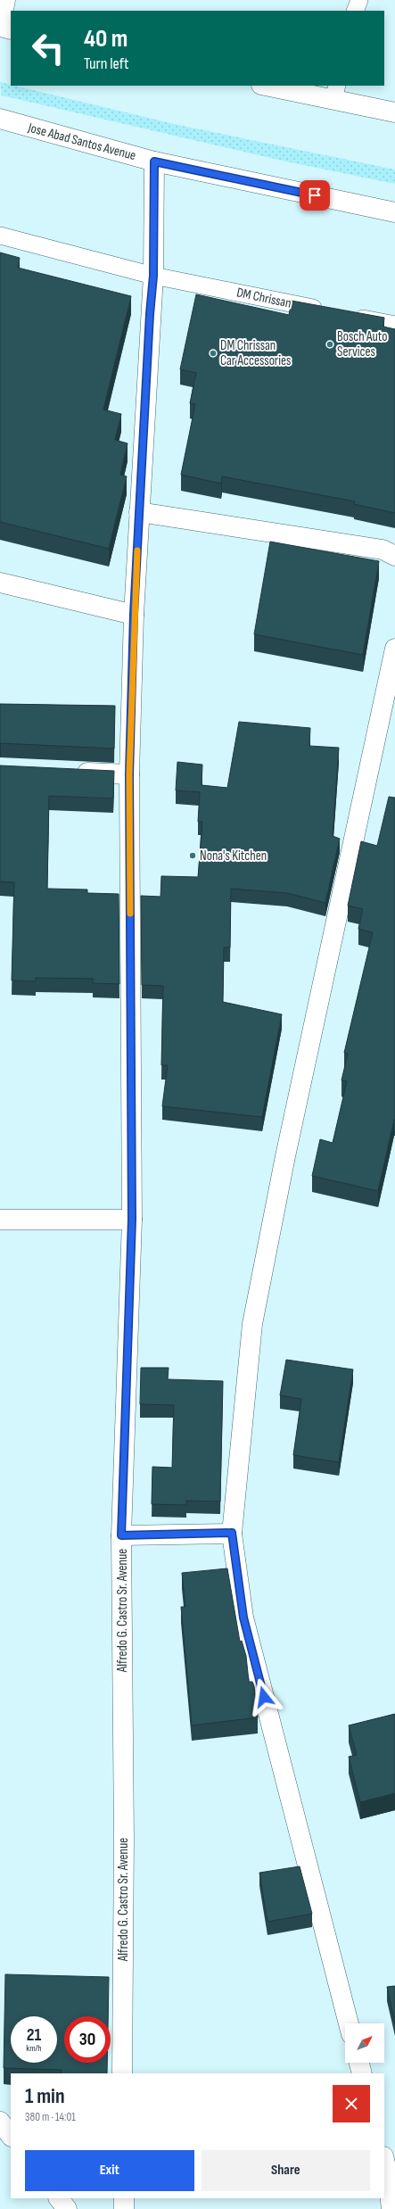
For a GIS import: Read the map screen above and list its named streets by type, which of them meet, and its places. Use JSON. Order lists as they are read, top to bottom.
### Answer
{
  "streets": {
    "main road": ["Jose Abad Santos Avenue", "Alfredo G. Castro Sr. Avenue"],
    "lane": ["DM Chrissan"]
  },
  "crossings": [
    ["Jose Abad Santos Avenue", "Alfredo G. Castro Sr. Avenue"],
    ["DM Chrissan", "Alfredo G. Castro Sr. Avenue"]
  ],
  "places": ["Bosch Auto Services", "DM Chrissan Car Accessories", "Nona's Kitchen"],
  "north": "top right",
  "page": {
    "turn": ["40 m", "Turn left"],
    "speed": "21 km/h",
    "limit": "30",
    "heading": ["1 min", "380 m · 14:01"],
    "buttons": ["Exit", "Share"]
  }
}
